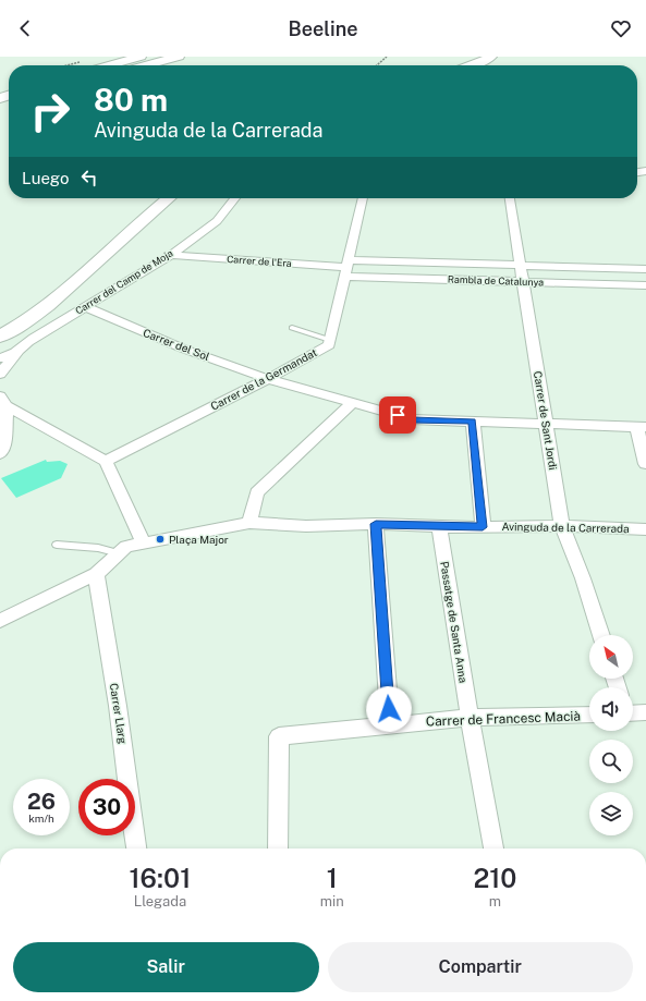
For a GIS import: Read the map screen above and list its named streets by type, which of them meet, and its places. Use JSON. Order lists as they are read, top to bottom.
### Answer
{
  "streets": {
    "street": [
      "Carrer de l'Era",
      "Rambla de Catalunya",
      "Carrer del Camp de Moja",
      "Carrer del Sol",
      "Carrer de la Germandat",
      "Carrer de Sant Jordi",
      "Avinguda de la Carrerada",
      "Passatge de Santa Anna",
      "Carrer Llarg",
      "Carrer de Francesc Macià"
    ]
  },
  "crossings": [
    ["Carrer de l'Era", "Rambla de Catalunya"],
    ["Carrer de l'Era", "Carrer del Camp de Moja"],
    ["Rambla de Catalunya", "Carrer de Sant Jordi"],
    ["Carrer del Camp de Moja", "Carrer del Sol"],
    ["Carrer del Sol", "Carrer de la Germandat"],
    ["Carrer del Sol", "Carrer de Sant Jordi"],
    ["Carrer de Sant Jordi", "Avinguda de la Carrerada"],
    ["Avinguda de la Carrerada", "Passatge de Santa Anna"],
    ["Passatge de Santa Anna", "Carrer de Francesc Macià"]
  ],
  "places": ["Plaça Major"],
  "north": "top left",
  "page": {
    "header": "Beeline",
    "turn": ["80 m", "Avinguda de la Carrerada"],
    "then": "Luego",
    "speed": "26 km/h",
    "limit": "30",
    "eta": [
      "16:01",
      "Llegada",
      "1",
      "min",
      "210",
      "m"
    ],
    "buttons": ["Salir", "Compartir"]
  }
}
